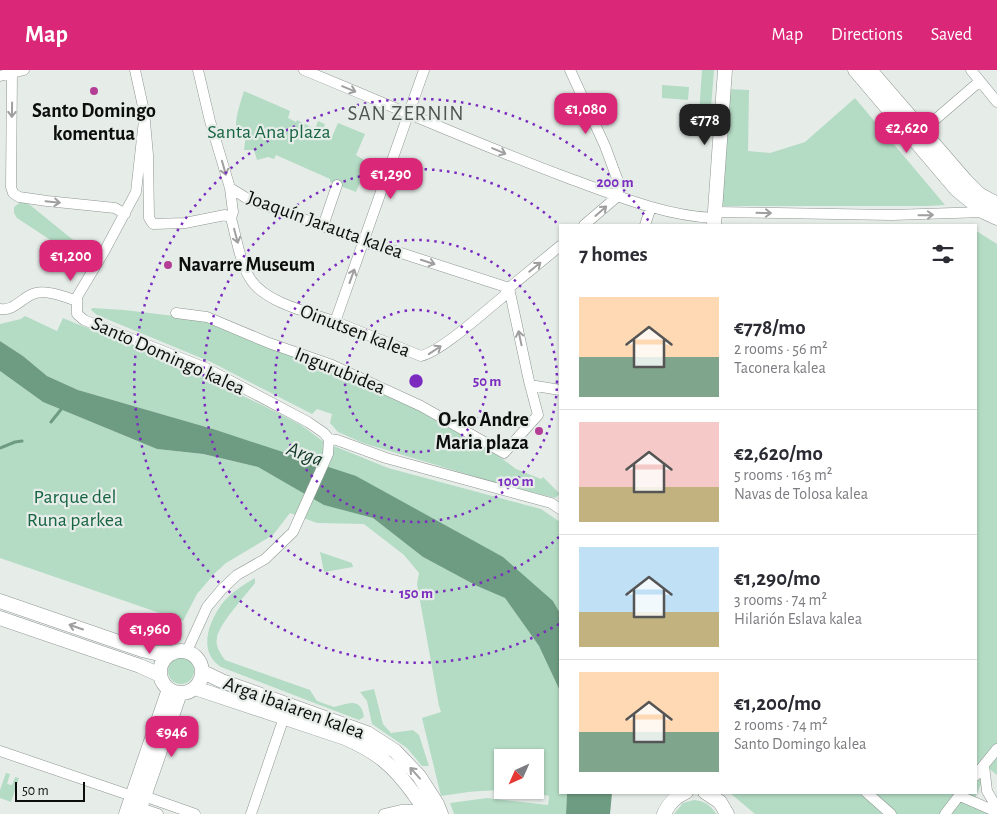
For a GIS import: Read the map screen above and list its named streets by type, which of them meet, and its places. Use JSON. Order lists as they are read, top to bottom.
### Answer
{
  "streets": {
    "street": [
      "Joaquín Jarauta kalea",
      "Oinutsen kalea",
      "Santo Domingo kalea",
      "Ingurubidea",
      "Arga ibaiaren kalea"
    ]
  },
  "crossings": [
    ["Joaquín Jarauta kalea", "Oinutsen kalea"],
    ["Oinutsen kalea", "Santo Domingo kalea"]
  ],
  "one_way": ["Joaquín Jarauta kalea"],
  "districts": ["SAN ZERNIN"],
  "water": ["Arga"],
  "parks": ["Santa Ana plaza", "Parque del Runa parkea"],
  "places": ["Santo Domingo komentua", "Navarre Museum", "O-ko Andre Maria plaza"],
  "scale_bar": "50 m",
  "north": "bottom left",
  "page": {
    "header": "Map",
    "nav": ["Map", "Directions", "Saved"],
    "price": [
      "€1,080",
      "€778",
      "€2,620",
      "€1,290",
      "€1,200",
      "€1,960",
      "€946"
    ],
    "heading": "7 homes",
    "list": [
      {
        "name": "€778/mo",
        "note": "2 rooms · 56 m² · Taconera kalea"
      },
      {
        "name": "€2,620/mo",
        "note": "5 rooms · 163 m² · Navas de Tolosa kalea"
      },
      {
        "name": "€1,290/mo",
        "note": "3 rooms · 74 m² · Hilarión Eslava kalea"
      },
      {
        "name": "€1,200/mo",
        "note": "2 rooms · 74 m² · Santo Domingo kalea"
      }
    ],
    "scale": "50 m"
  },
  "rings": [
    "200 m",
    "50 m",
    "100 m",
    "150 m"
  ]
}
